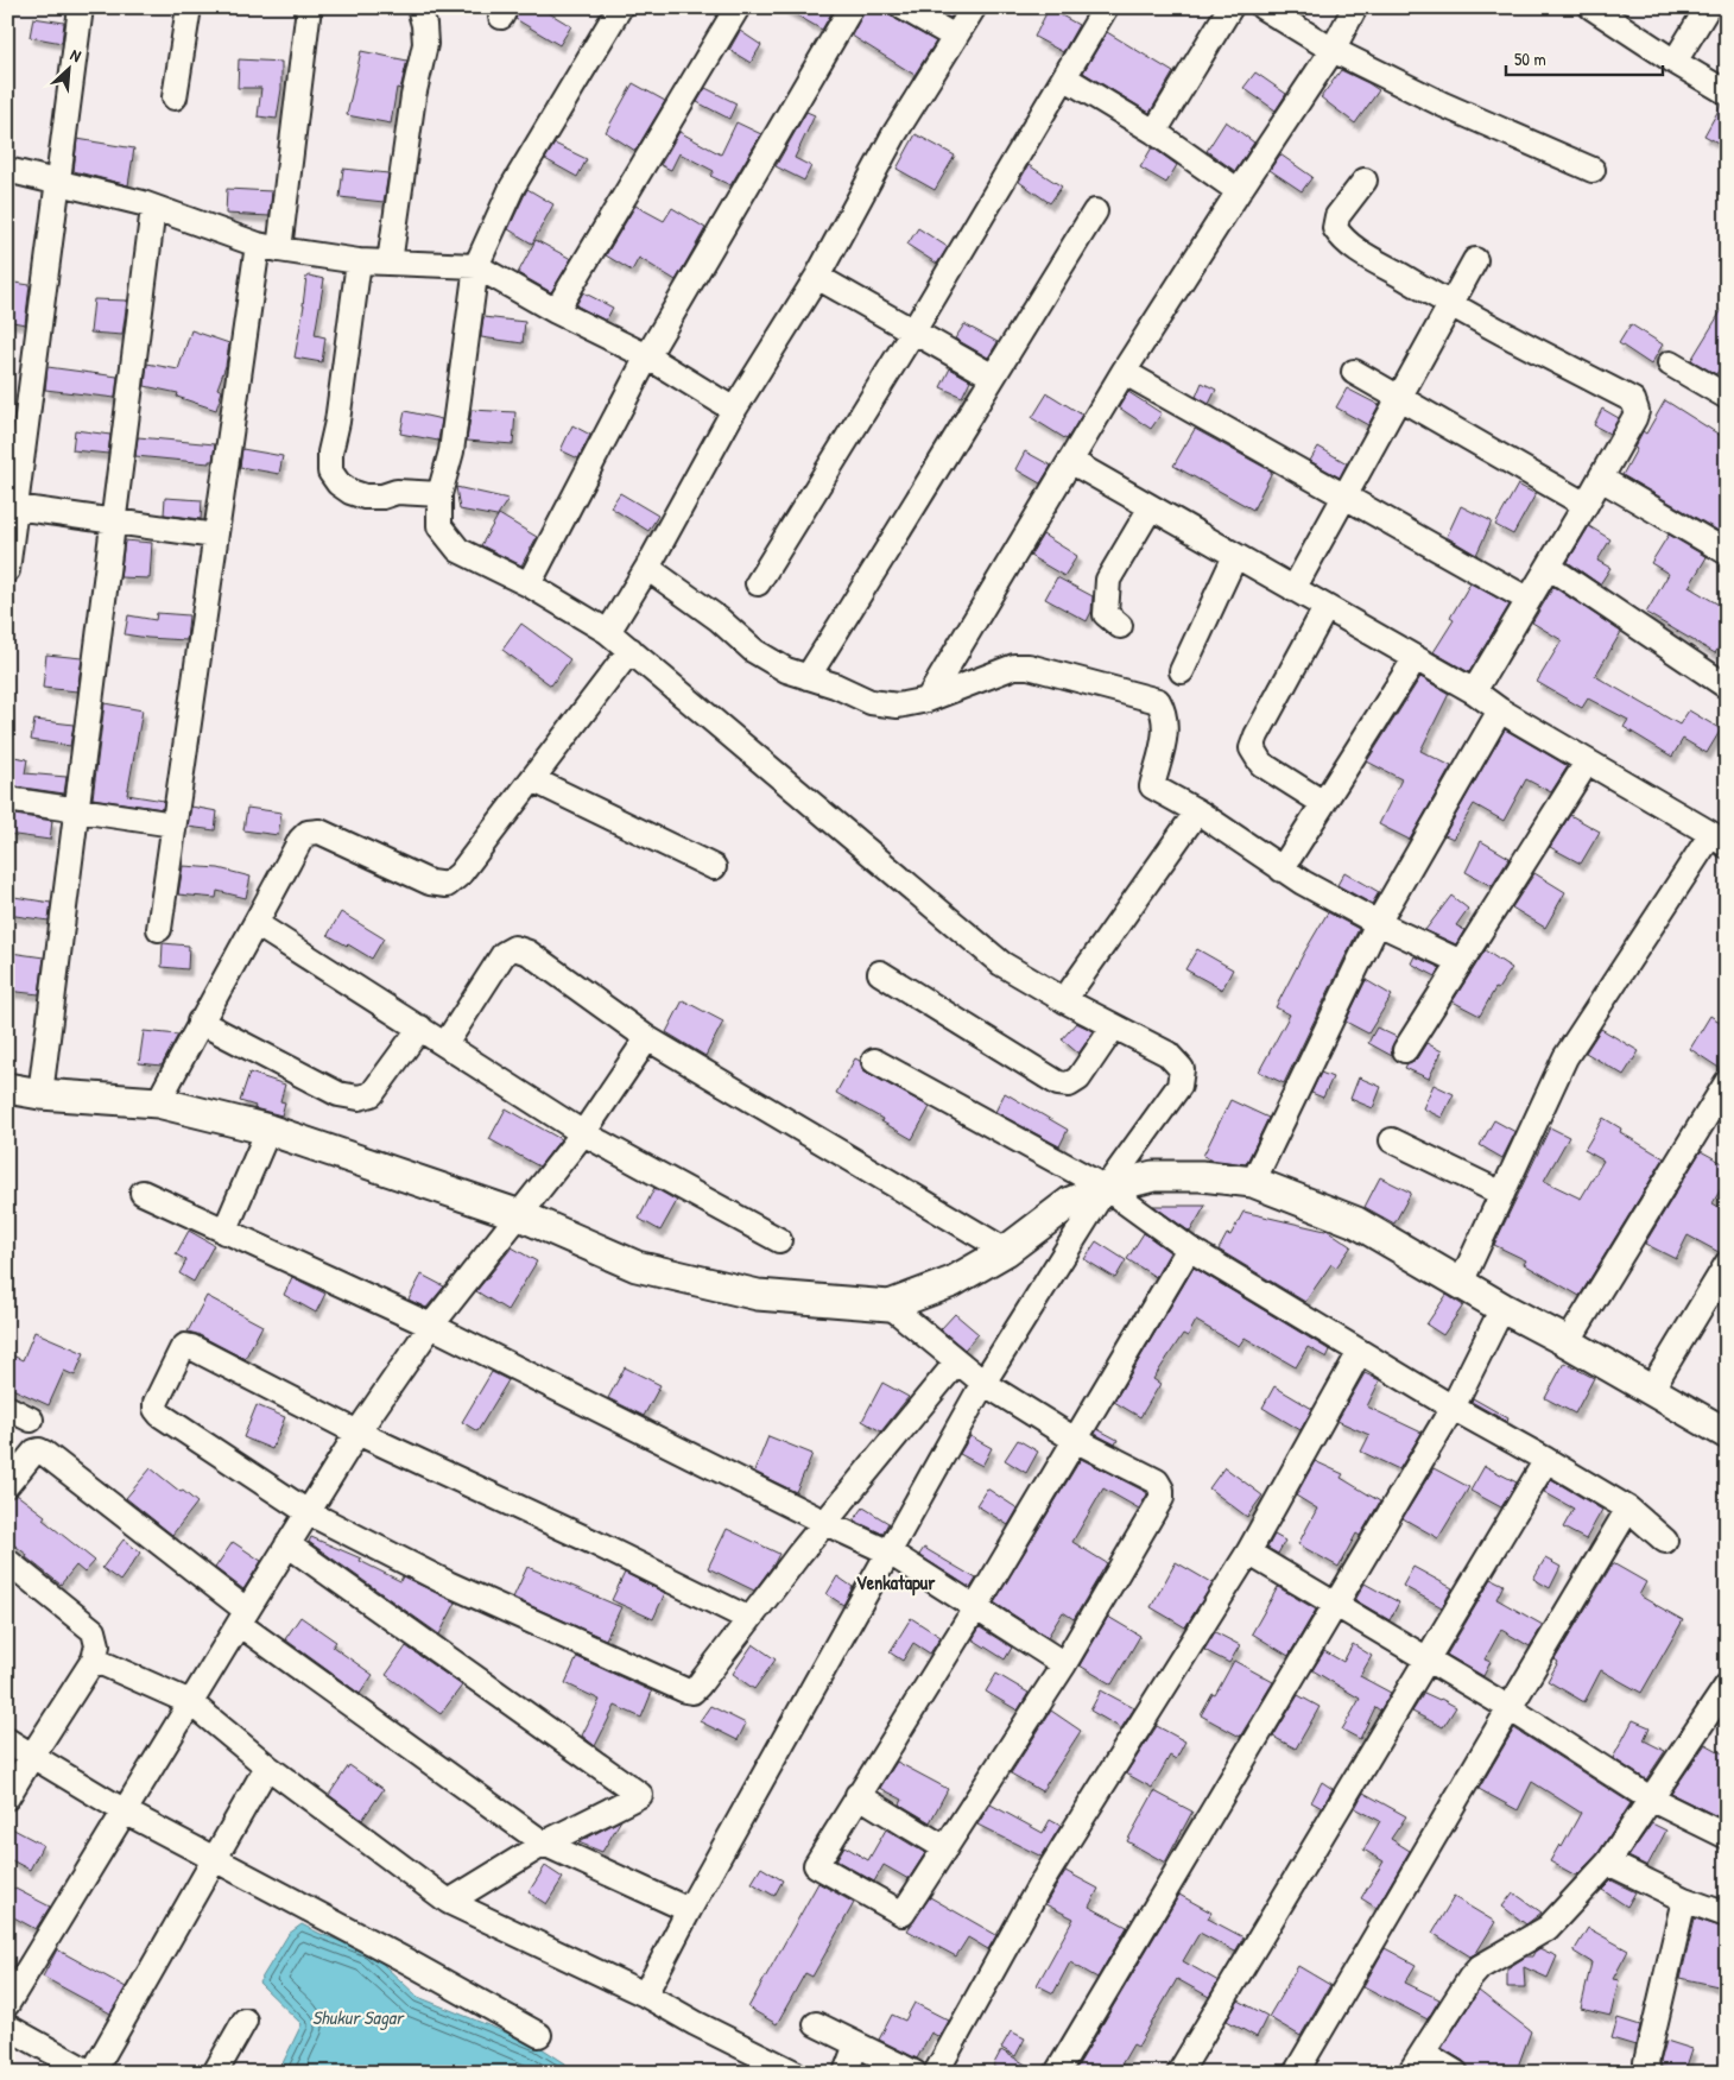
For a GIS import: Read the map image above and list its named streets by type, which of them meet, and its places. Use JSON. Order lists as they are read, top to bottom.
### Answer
{
  "districts": ["Venkatapur"],
  "water": ["Shukur Sagar"],
  "scale_bar": "50 m",
  "north": "top right"
}
